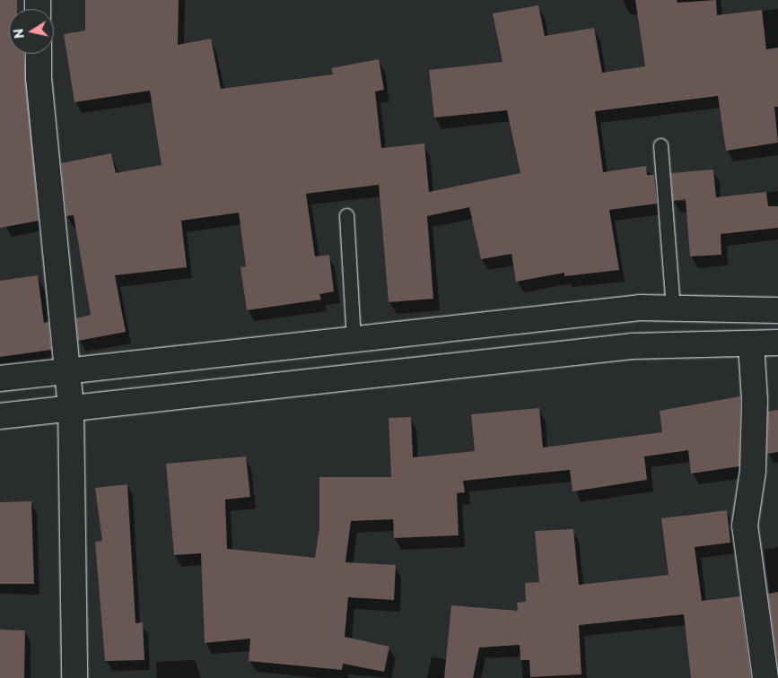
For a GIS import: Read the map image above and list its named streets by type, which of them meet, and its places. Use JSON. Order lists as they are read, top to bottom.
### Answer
{
  "north": "left"
}
